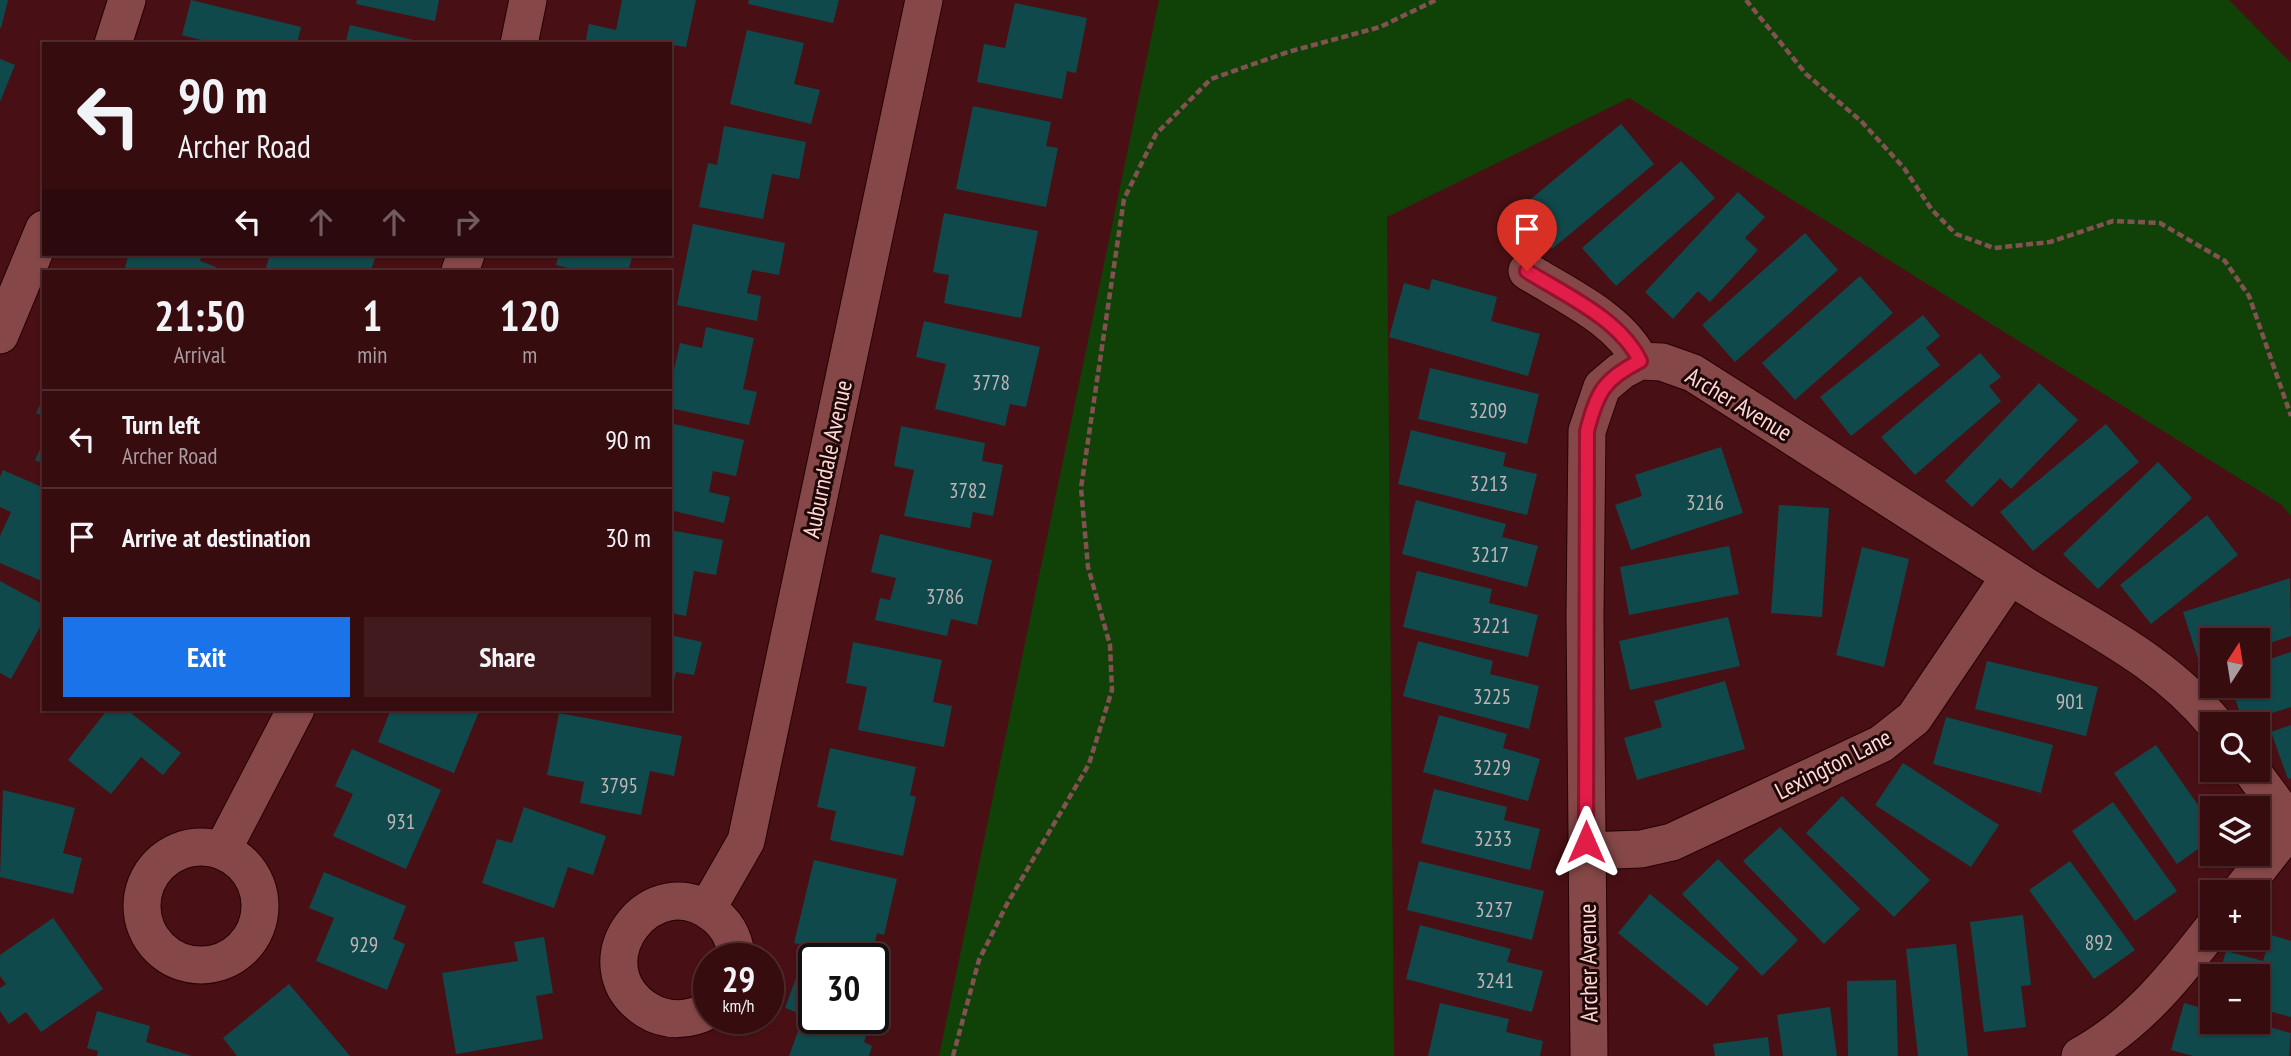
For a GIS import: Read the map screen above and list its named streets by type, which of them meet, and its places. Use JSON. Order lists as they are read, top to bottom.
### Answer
{
  "streets": {
    "street": ["Archer Avenue", "Auburndale Avenue", "Lexington Lane"]
  },
  "crossings": [
    ["Archer Avenue", "Lexington Lane"]
  ],
  "house_numbers": [
    "3778",
    "3209",
    "3213",
    "3782",
    "3216",
    "3217",
    "3786",
    "3221",
    "3225",
    "901",
    "3229",
    "3795",
    "931",
    "3233",
    "3237",
    "892",
    "929",
    "3241"
  ],
  "north": "top",
  "page": {
    "turn": ["90 m", "Archer Road"],
    "eta": [
      "21:50",
      "Arrival",
      "1",
      "min",
      "120",
      "m"
    ],
    "list": [
      {
        "name": "Turn left",
        "note": "Archer Road",
        "value": "90 m"
      },
      {
        "name": "Arrive at destination",
        "value": "30 m"
      }
    ],
    "buttons": ["Exit", "Share"],
    "map_buttons": ["+", "−"],
    "speed": "29 km/h",
    "limit": "30"
  }
}
